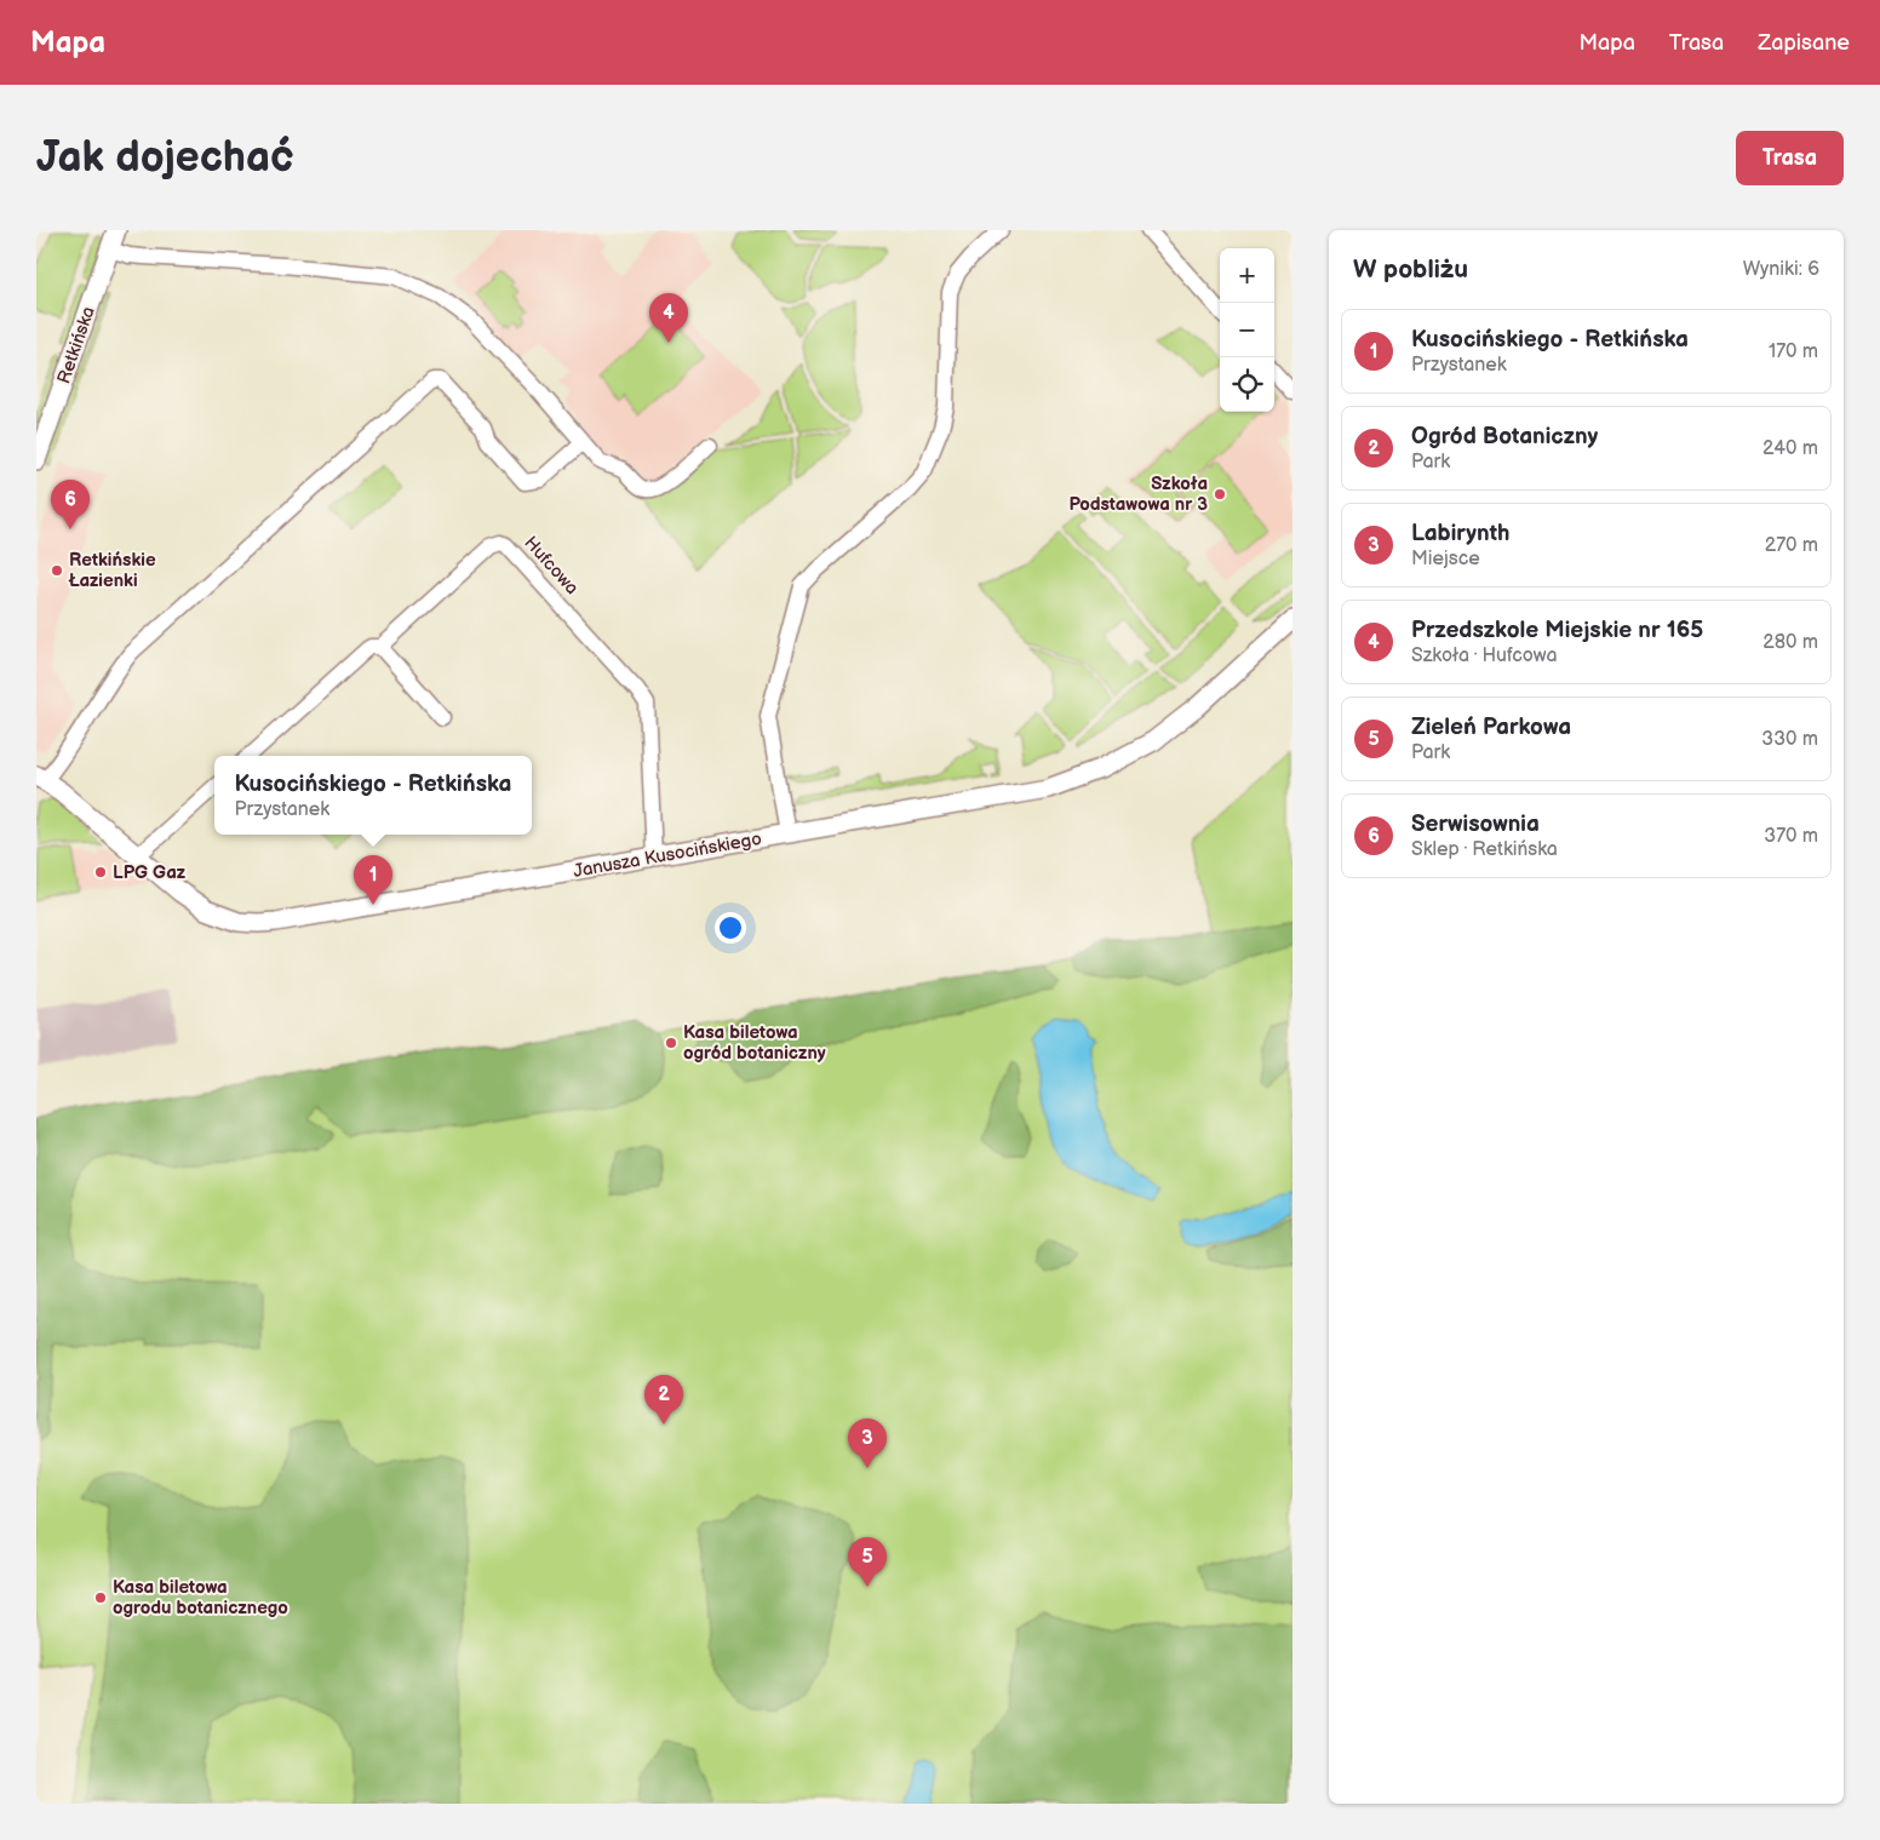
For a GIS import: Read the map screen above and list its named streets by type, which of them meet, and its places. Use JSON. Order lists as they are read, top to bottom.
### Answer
{
  "streets": {
    "street": ["Retkińska", "Hufcowa", "Janusza Kusocińskiego"]
  },
  "crossings": [
    ["Hufcowa", "Janusza Kusocińskiego"]
  ],
  "places": [
    "Szkoła Podstawowa nr 3",
    "Retkińskie Łazienki",
    "LPG Gaz",
    "Kasa biletowa ogród botaniczny",
    "Kasa biletowa ogrodu botanicznego"
  ],
  "page": {
    "header": "Mapa",
    "nav": ["Mapa", "Trasa", "Zapisane"],
    "buttons": "Trasa",
    "title": "Jak dojechać",
    "heading": ["W pobliżu", "Wyniki: 6"],
    "map_buttons": ["+", "−"],
    "pins": [
      "4",
      "6",
      "1",
      "2",
      "3",
      "5"
    ],
    "list": [
      {
        "mark": "1",
        "name": "Kusocińskiego - Retkińska",
        "note": "Przystanek",
        "value": "170 m"
      },
      {
        "mark": "2",
        "name": "Ogród Botaniczny",
        "note": "Park",
        "value": "240 m"
      },
      {
        "mark": "3",
        "name": "Labirynth",
        "note": "Miejsce",
        "value": "270 m"
      },
      {
        "mark": "4",
        "name": "Przedszkole Miejskie nr 165",
        "note": "Szkoła · Hufcowa",
        "value": "280 m"
      },
      {
        "mark": "5",
        "name": "Zieleń Parkowa",
        "note": "Park",
        "value": "330 m"
      },
      {
        "mark": "6",
        "name": "Serwisownia",
        "note": "Sklep · Retkińska",
        "value": "370 m"
      }
    ],
    "popup": ["Kusocińskiego - Retkińska", "Przystanek"]
  }
}
